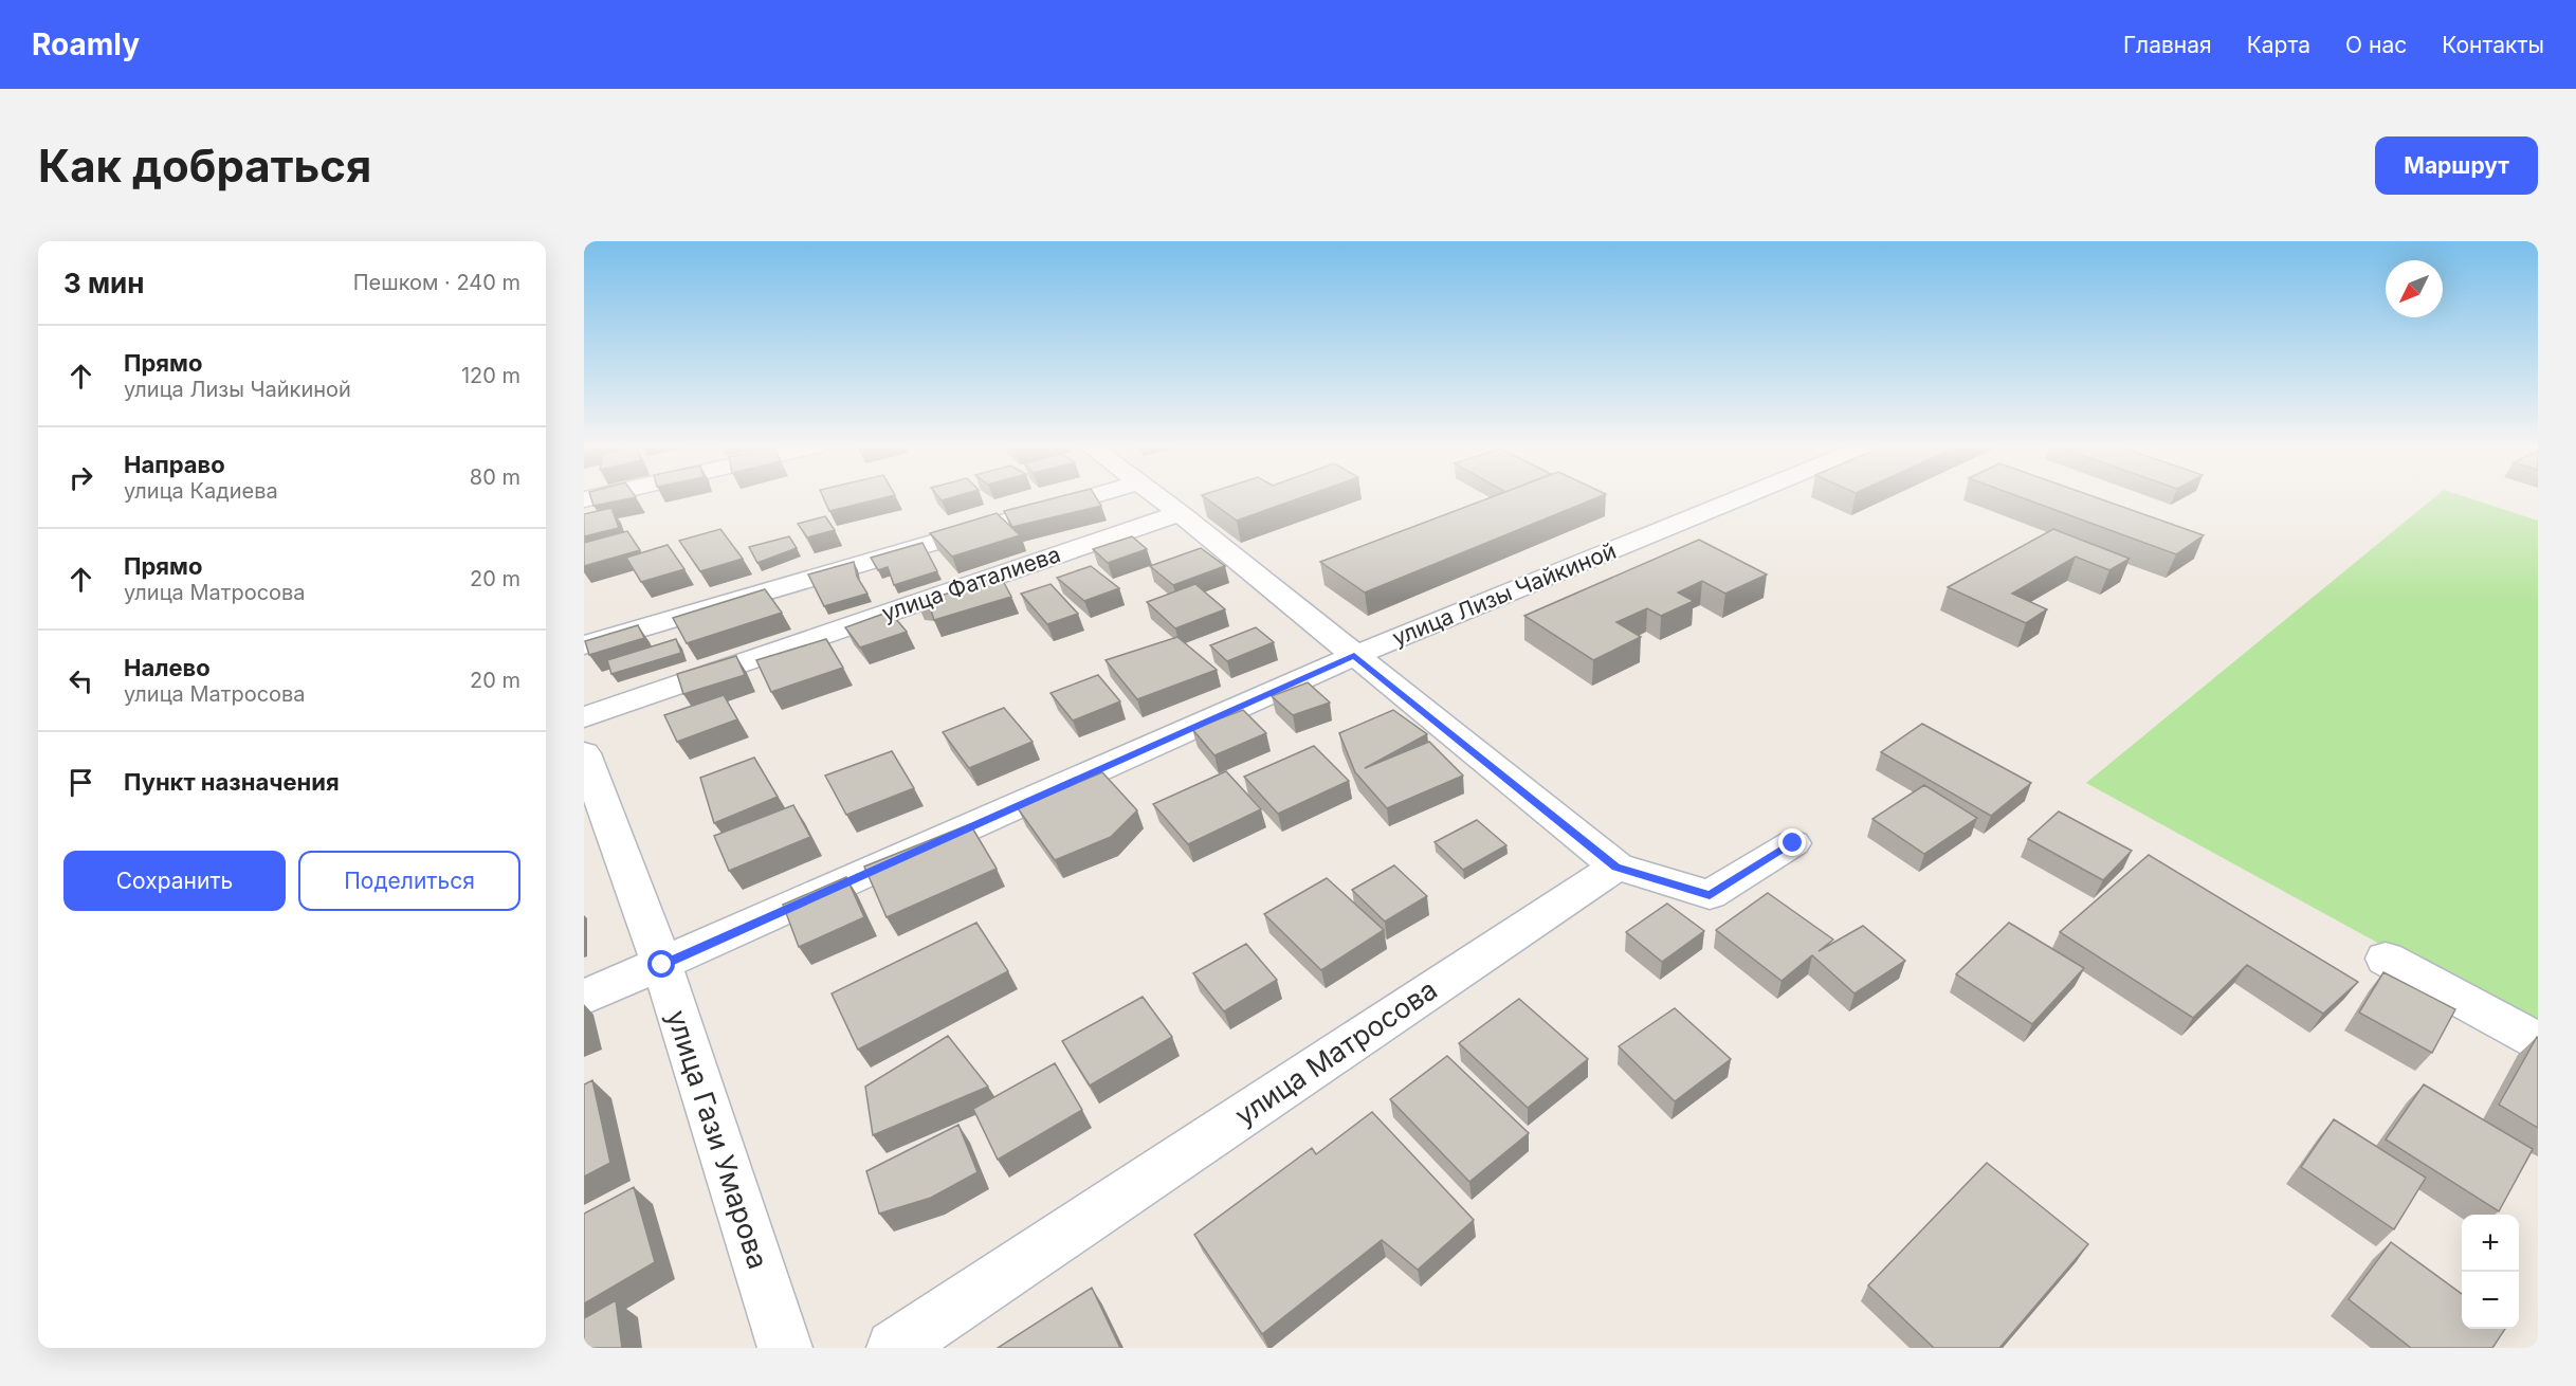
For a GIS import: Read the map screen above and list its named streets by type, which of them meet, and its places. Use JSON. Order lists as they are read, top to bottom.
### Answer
{
  "streets": {
    "street": [
      "улица Фаталиева",
      "улица Лизы Чайкиной",
      "улица Матросова",
      "улица Гази Умарова"
    ]
  },
  "crossings": [
    ["улица Лизы Чайкиной", "улица Гази Умарова"]
  ],
  "north": "bottom left",
  "page": {
    "header": "Roamly",
    "nav": [
      "Главная",
      "Карта",
      "О нас",
      "Контакты"
    ],
    "buttons": [
      "Маршрут",
      ["Сохранить", "Поделиться"]
    ],
    "title": "Как добраться",
    "heading": ["3 мин", "Пешком · 240 m"],
    "list": [
      ["Прямо", "улица Лизы Чайкиной", "120 m"],
      ["Направо", "улица Кадиева", "80 m"],
      ["Прямо", "улица Матросова", "20 m"],
      ["Налево", "улица Матросова", "20 m"],
      "Пункт назначения"
    ],
    "map_buttons": ["+", "−"]
  }
}
